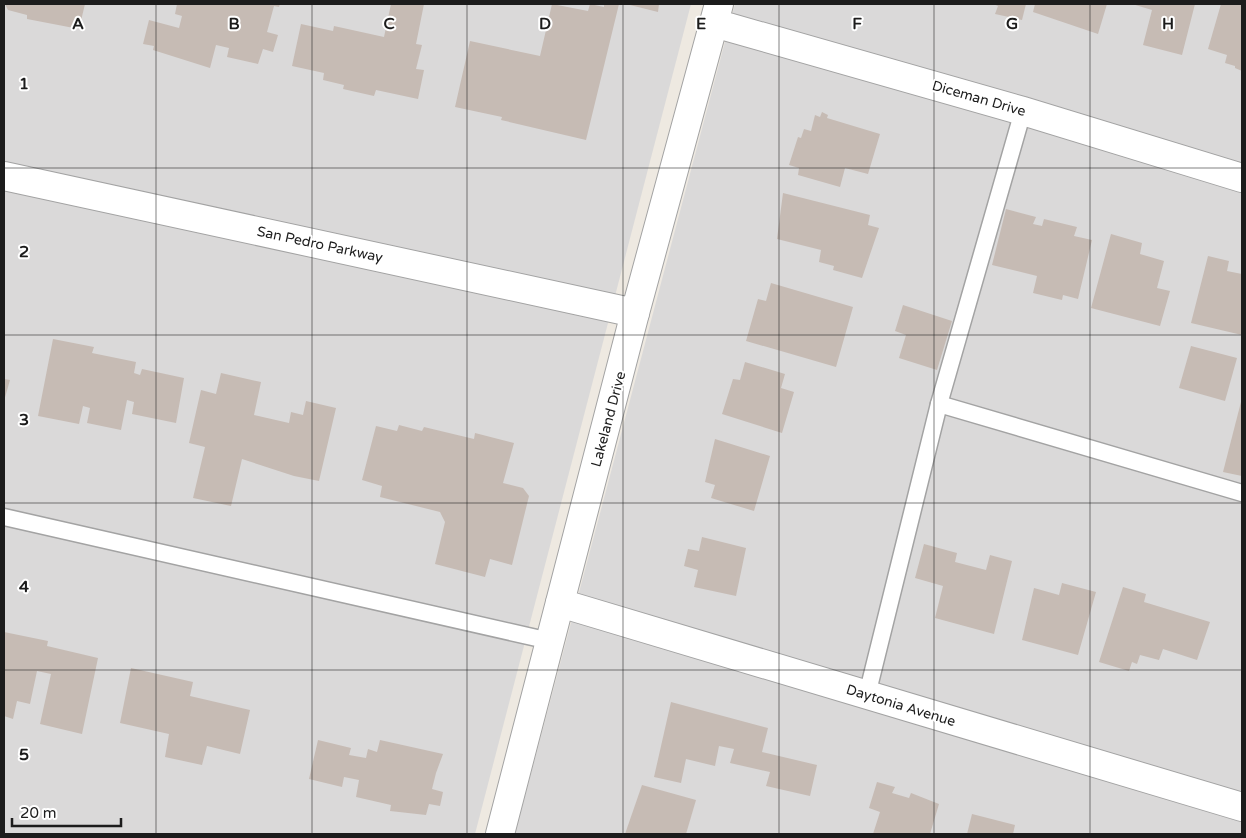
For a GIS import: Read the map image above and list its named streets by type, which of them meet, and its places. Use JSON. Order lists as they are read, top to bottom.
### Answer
{
  "streets": {
    "street": [
      "Diceman Drive",
      "San Pedro Parkway",
      "Lakeland Drive",
      "Daytonia Avenue"
    ]
  },
  "crossings": [
    ["Diceman Drive", "Lakeland Drive"],
    ["San Pedro Parkway", "Lakeland Drive"],
    ["Lakeland Drive", "Daytonia Avenue"]
  ],
  "scale_bar": "20 m",
  "grid": {
    "columns": [
      "A",
      "B",
      "C",
      "D",
      "E",
      "F",
      "G",
      "H"
    ],
    "rows": [
      "1",
      "2",
      "3",
      "4",
      "5"
    ]
  }
}
